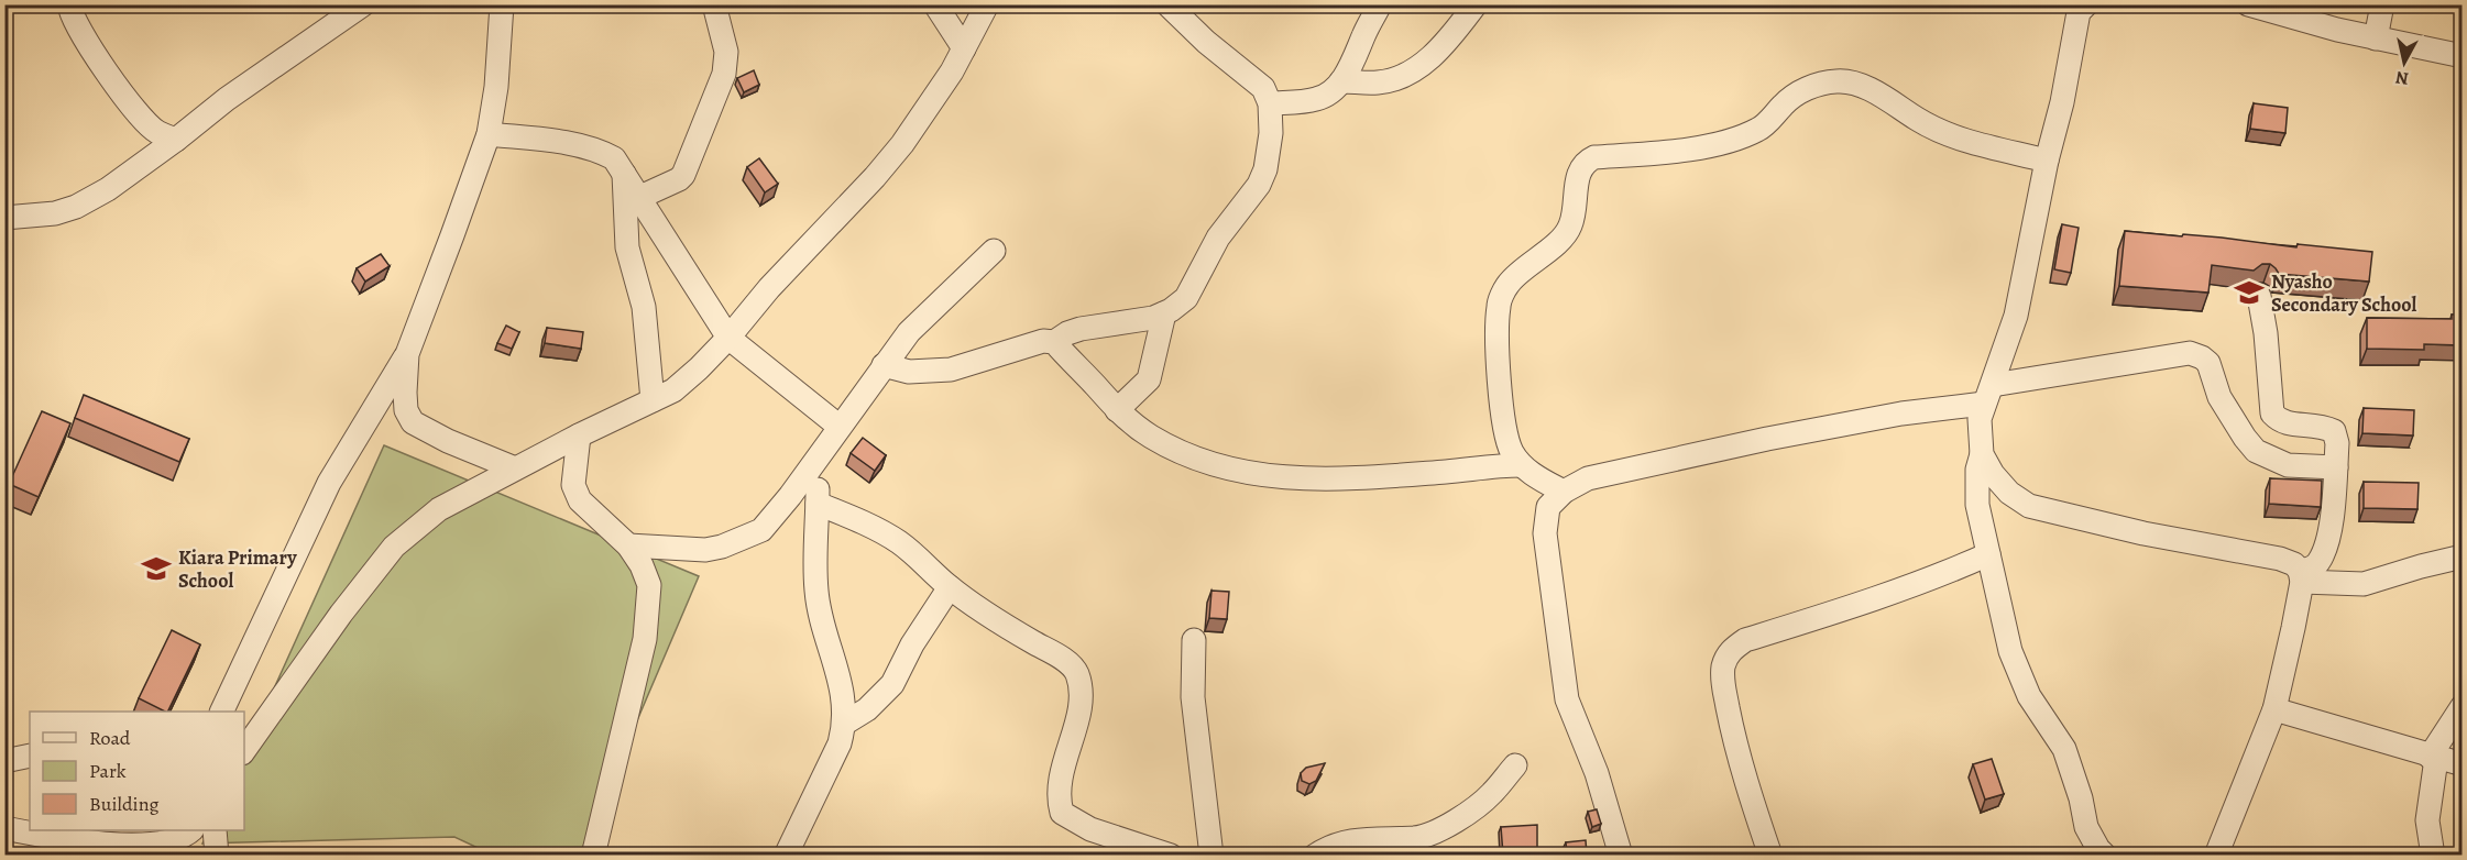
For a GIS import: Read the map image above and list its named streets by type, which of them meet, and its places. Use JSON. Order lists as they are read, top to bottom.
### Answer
{
  "places": {
    "school or university": ["Nyasho Secondary School", "Kiara Primary School"]
  },
  "legend": ["Road", "Park", "Building"],
  "north": "bottom"
}
